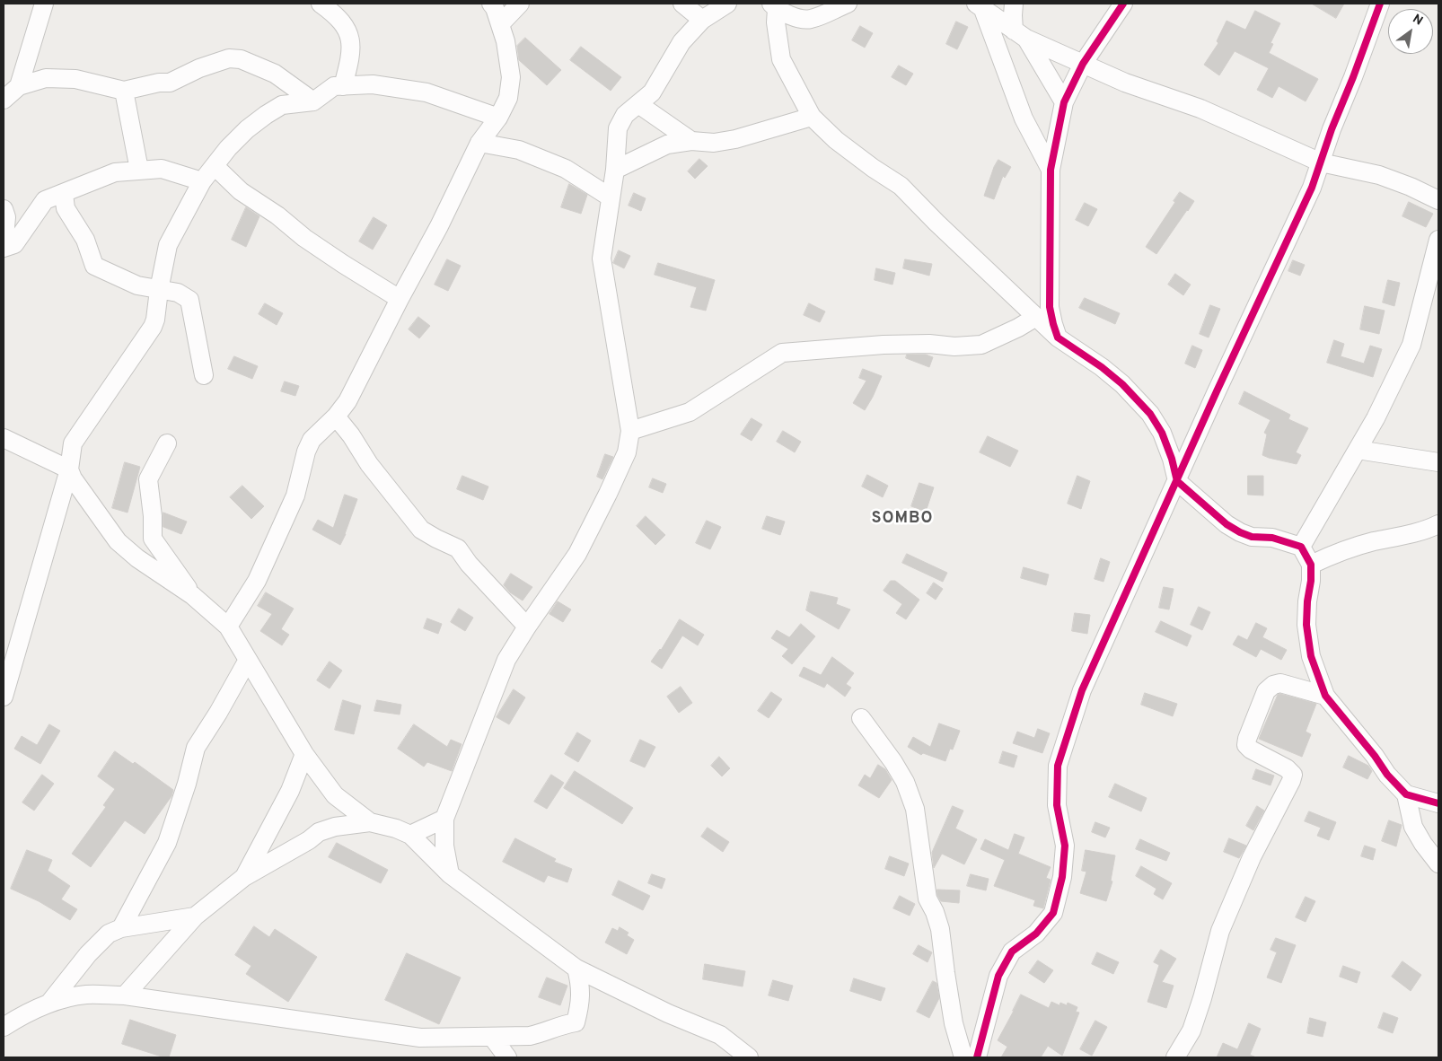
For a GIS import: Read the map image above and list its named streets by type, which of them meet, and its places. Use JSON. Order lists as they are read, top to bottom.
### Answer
{
  "districts": ["SOMBO"],
  "north": "top right"
}
